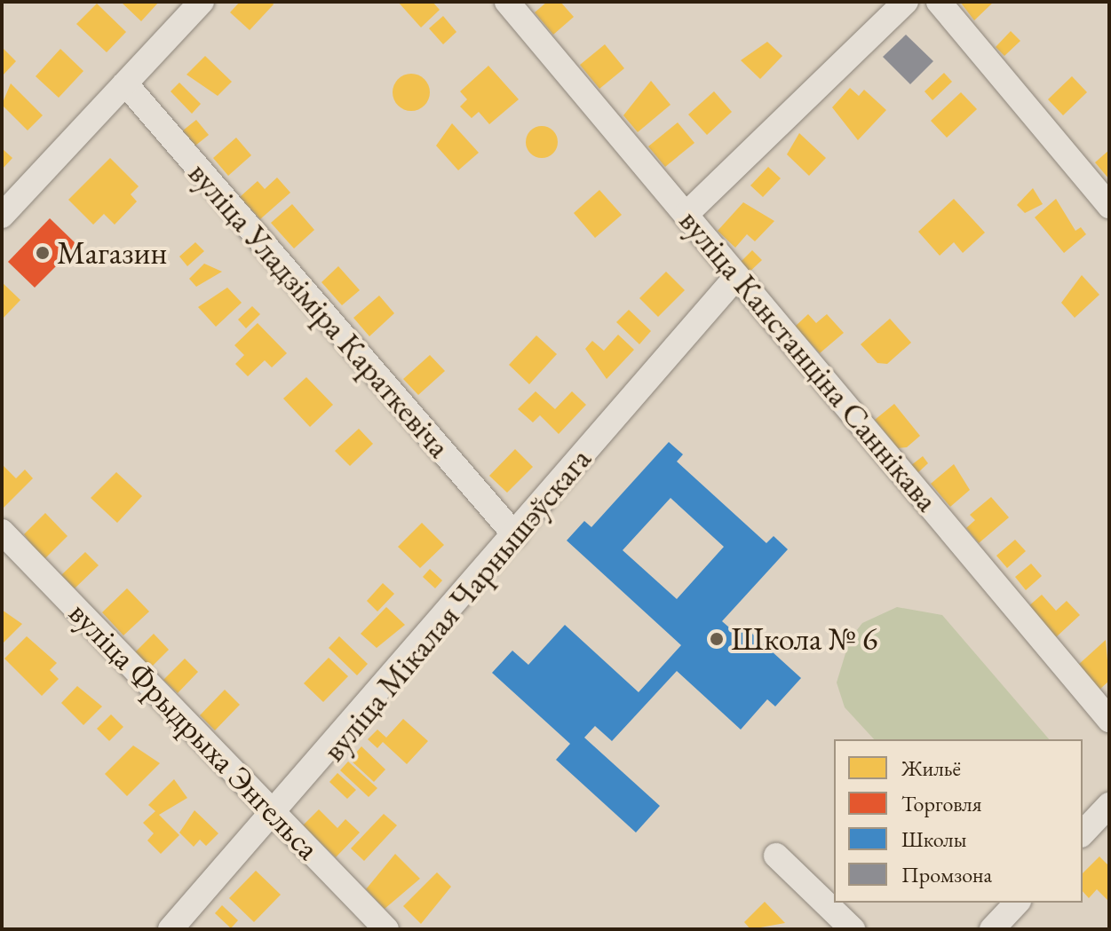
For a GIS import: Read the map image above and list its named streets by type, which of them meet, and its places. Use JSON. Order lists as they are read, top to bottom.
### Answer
{
  "streets": {
    "street": [
      "вуліца Уладзіміра Караткевіча",
      "вуліца Канстанціна Саннікава",
      "вуліца Мікалая Чарнышэўскага",
      "вуліца Фрыдрыха Энгельса"
    ]
  },
  "crossings": [
    ["вуліца Уладзіміра Караткевіча", "вуліца Мікалая Чарнышэўскага"],
    ["вуліца Канстанціна Саннікава", "вуліца Мікалая Чарнышэўскага"],
    ["вуліца Мікалая Чарнышэўскага", "вуліца Фрыдрыха Энгельса"]
  ],
  "places": ["Магазин", "Школа № 6"],
  "legend": [
    "Жильё",
    "Торговля",
    "Школы",
    "Промзона"
  ]
}
